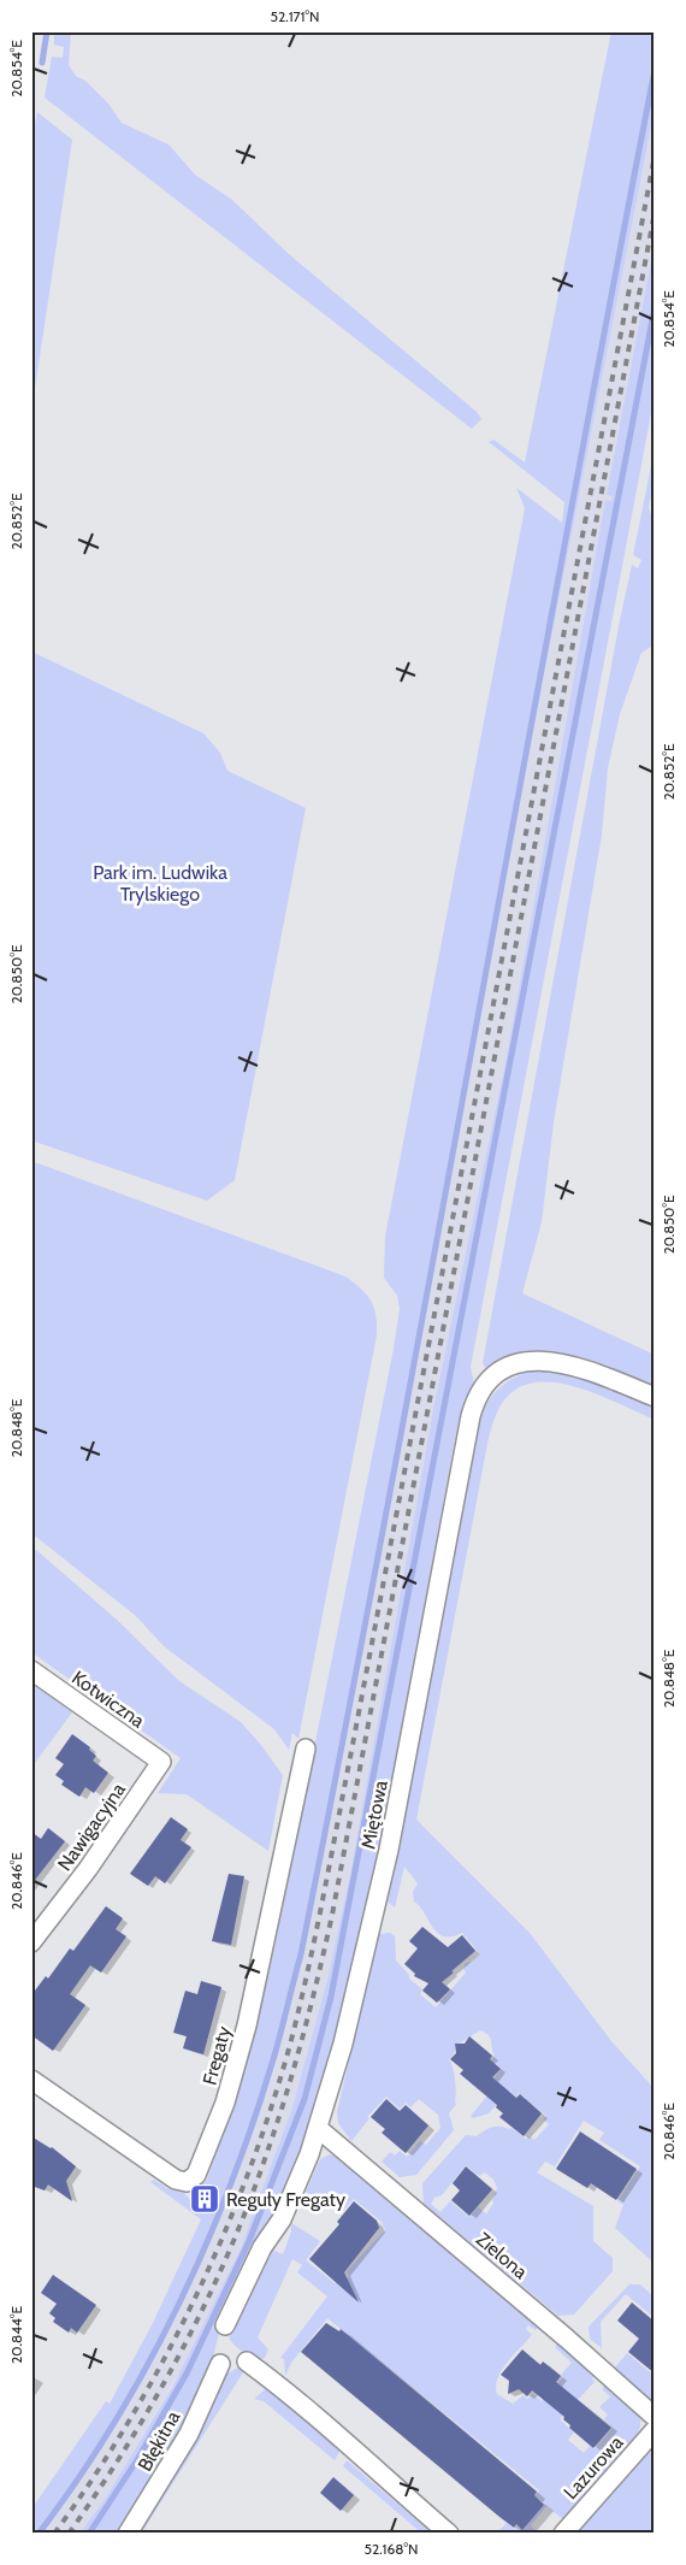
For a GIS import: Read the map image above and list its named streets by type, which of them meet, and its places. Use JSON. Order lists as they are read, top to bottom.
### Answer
{
  "streets": {
    "street": [
      "Kotwiczna",
      "Miętowa",
      "Nawigacyjna",
      "Fregaty",
      "Zielona",
      "Błękitna",
      "Lazurowa"
    ]
  },
  "crossings": [
    ["Kotwiczna", "Nawigacyjna"],
    ["Miętowa", "Zielona"]
  ],
  "parks": ["Park im. Ludwika Trylskiego"],
  "places": {
    "building": ["Reguły Fregaty"]
  },
  "coordinates": [
    "52.171°N",
    "20.854°E",
    "20.852°E",
    "20.850°E",
    "20.848°E",
    "20.846°E",
    "20.844°E",
    "52.168°N"
  ]
}
